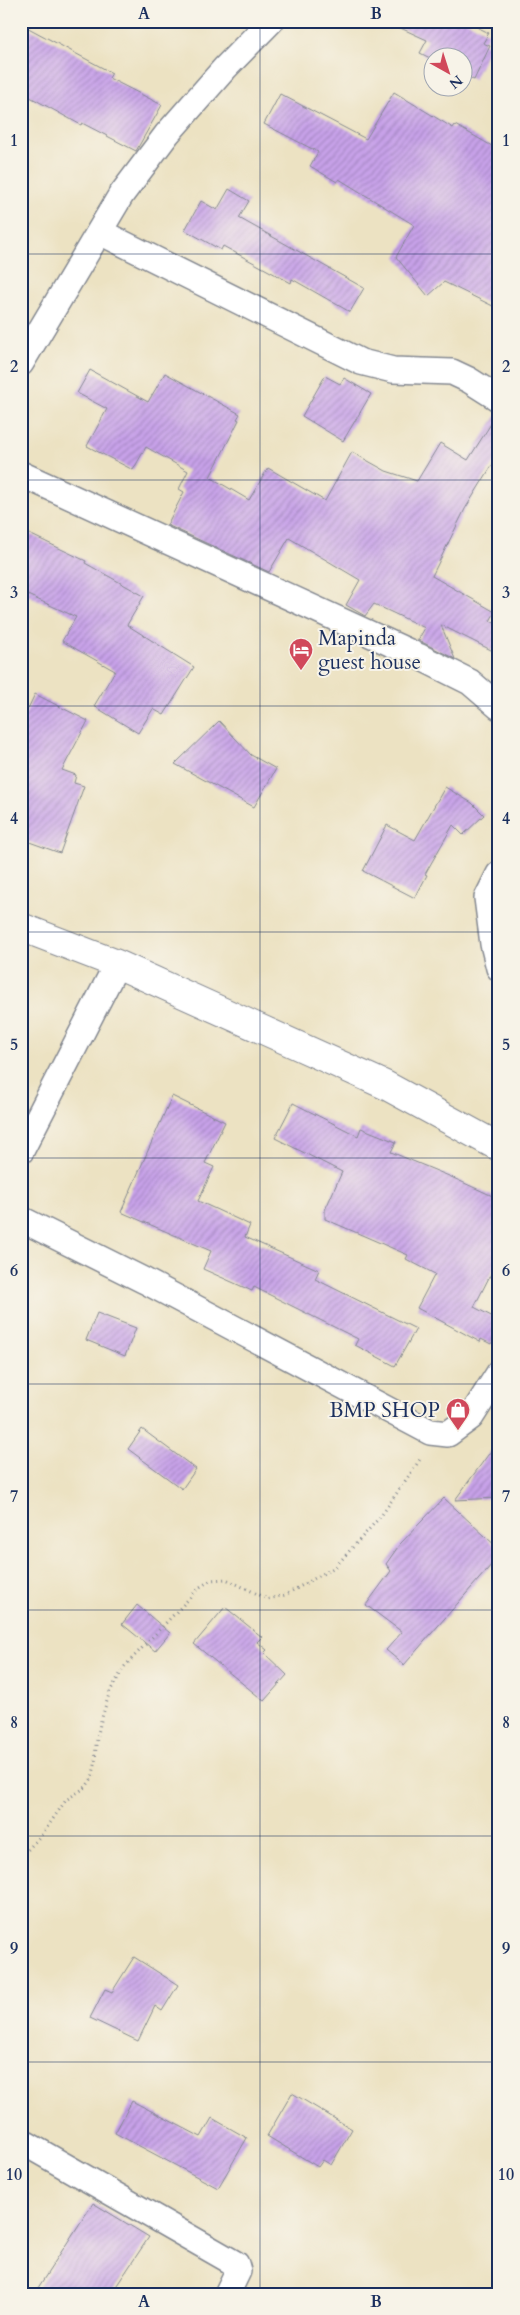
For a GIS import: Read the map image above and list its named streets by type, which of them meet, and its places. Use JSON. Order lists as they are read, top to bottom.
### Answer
{
  "places": {
    "hotel": ["Mapinda guest house"],
    "shop": ["BMP SHOP"]
  },
  "north": "bottom right",
  "grid": {
    "columns": ["A", "B"],
    "rows": [
      "1",
      "2",
      "3",
      "4",
      "5",
      "6",
      "7",
      "8",
      "9",
      "10"
    ]
  }
}
